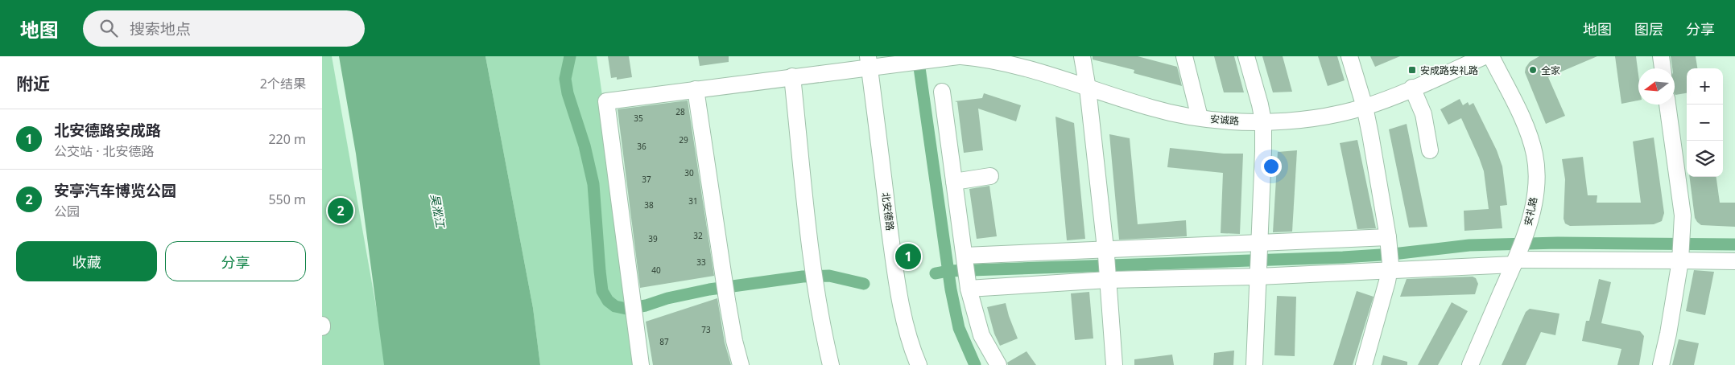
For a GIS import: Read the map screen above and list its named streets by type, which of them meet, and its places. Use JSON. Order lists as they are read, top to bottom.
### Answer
{
  "streets": {
    "street": ["安诚路", "北安德路", "安礼路"]
  },
  "water": ["吴淞江"],
  "places": {
    "transit": ["安成路安礼路"],
    "other": ["全家"]
  },
  "house_numbers": [
    "28",
    "35",
    "29",
    "36",
    "30",
    "37",
    "31",
    "38",
    "32",
    "39",
    "33",
    "40",
    "73",
    "87"
  ],
  "north": "left",
  "page": {
    "header": "地图",
    "search": "搜索地点",
    "nav": ["地图", "图层", "分享"],
    "heading": ["附近", "2个结果"],
    "map_buttons": ["+", "−"],
    "list": [
      {
        "mark": "1",
        "name": "北安德路安成路",
        "note": "公交站 · 北安德路",
        "value": "220 m"
      },
      {
        "mark": "2",
        "name": "安亭汽车博览公园",
        "note": "公园",
        "value": "550 m"
      }
    ],
    "pins": ["2", "1"],
    "buttons": ["收藏", "分享"]
  }
}
